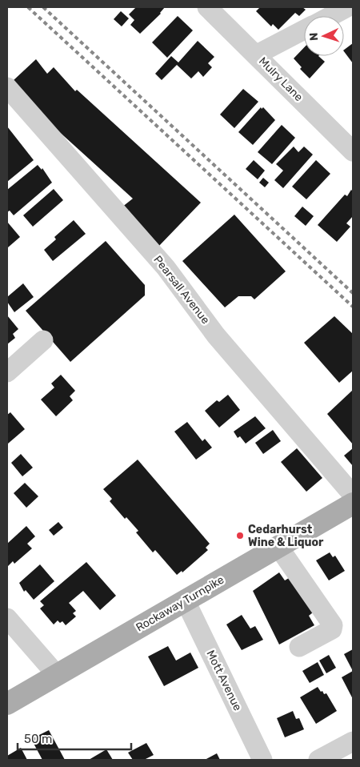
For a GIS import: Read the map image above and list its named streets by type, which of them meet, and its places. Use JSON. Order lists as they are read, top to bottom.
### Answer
{
  "streets": {
    "main road": ["Rockaway Turnpike"],
    "street": ["Mulry Lane", "Pearsall Avenue", "Mott Avenue"]
  },
  "crossings": [
    ["Rockaway Turnpike", "Mott Avenue"]
  ],
  "places": ["Cedarhurst Wine & Liquor"],
  "scale_bar": "50 m",
  "north": "left"
}
